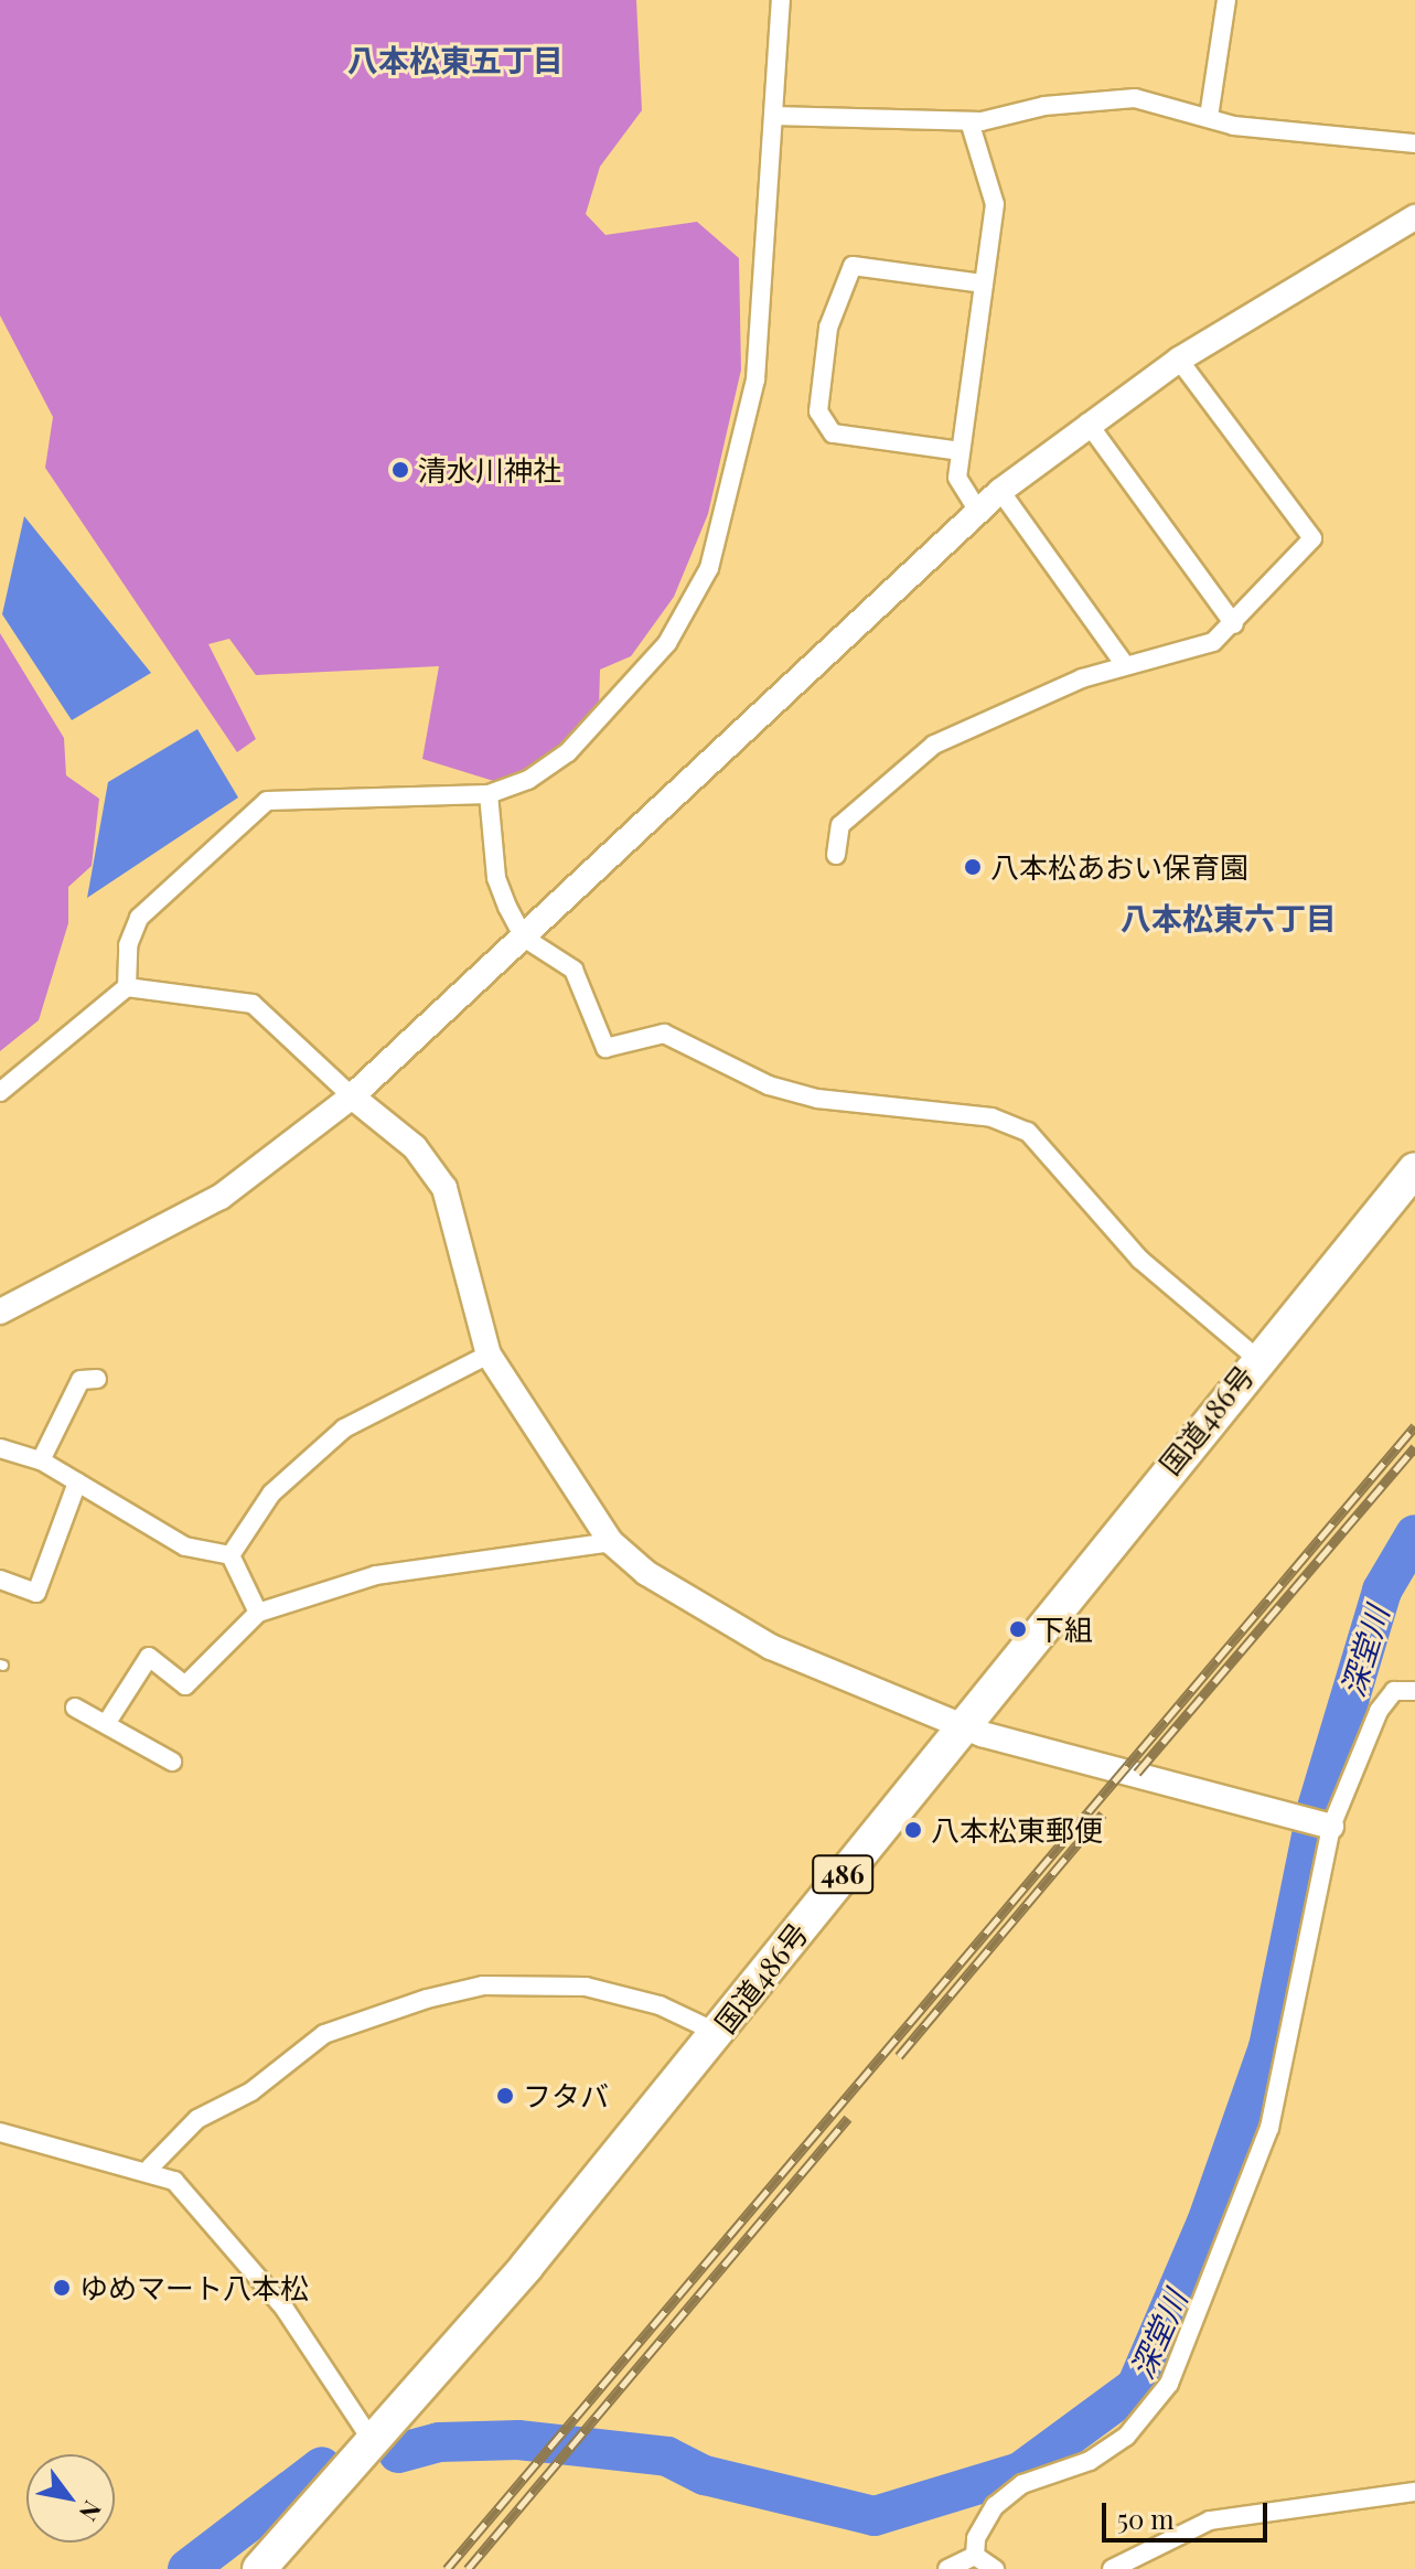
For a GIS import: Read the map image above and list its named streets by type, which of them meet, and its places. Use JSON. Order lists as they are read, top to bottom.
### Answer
{
  "streets": {
    "highway": ["国道486号", "486"]
  },
  "districts": ["八本松東五丁目", "八本松東六丁目"],
  "water": ["深堂川"],
  "places": [
    "清水川神社",
    "八本松あおい保育園",
    "下組",
    "八本松東郵便",
    "フタバ",
    "ゆめマート八本松"
  ],
  "scale_bar": "50 m",
  "north": "bottom right"
}
